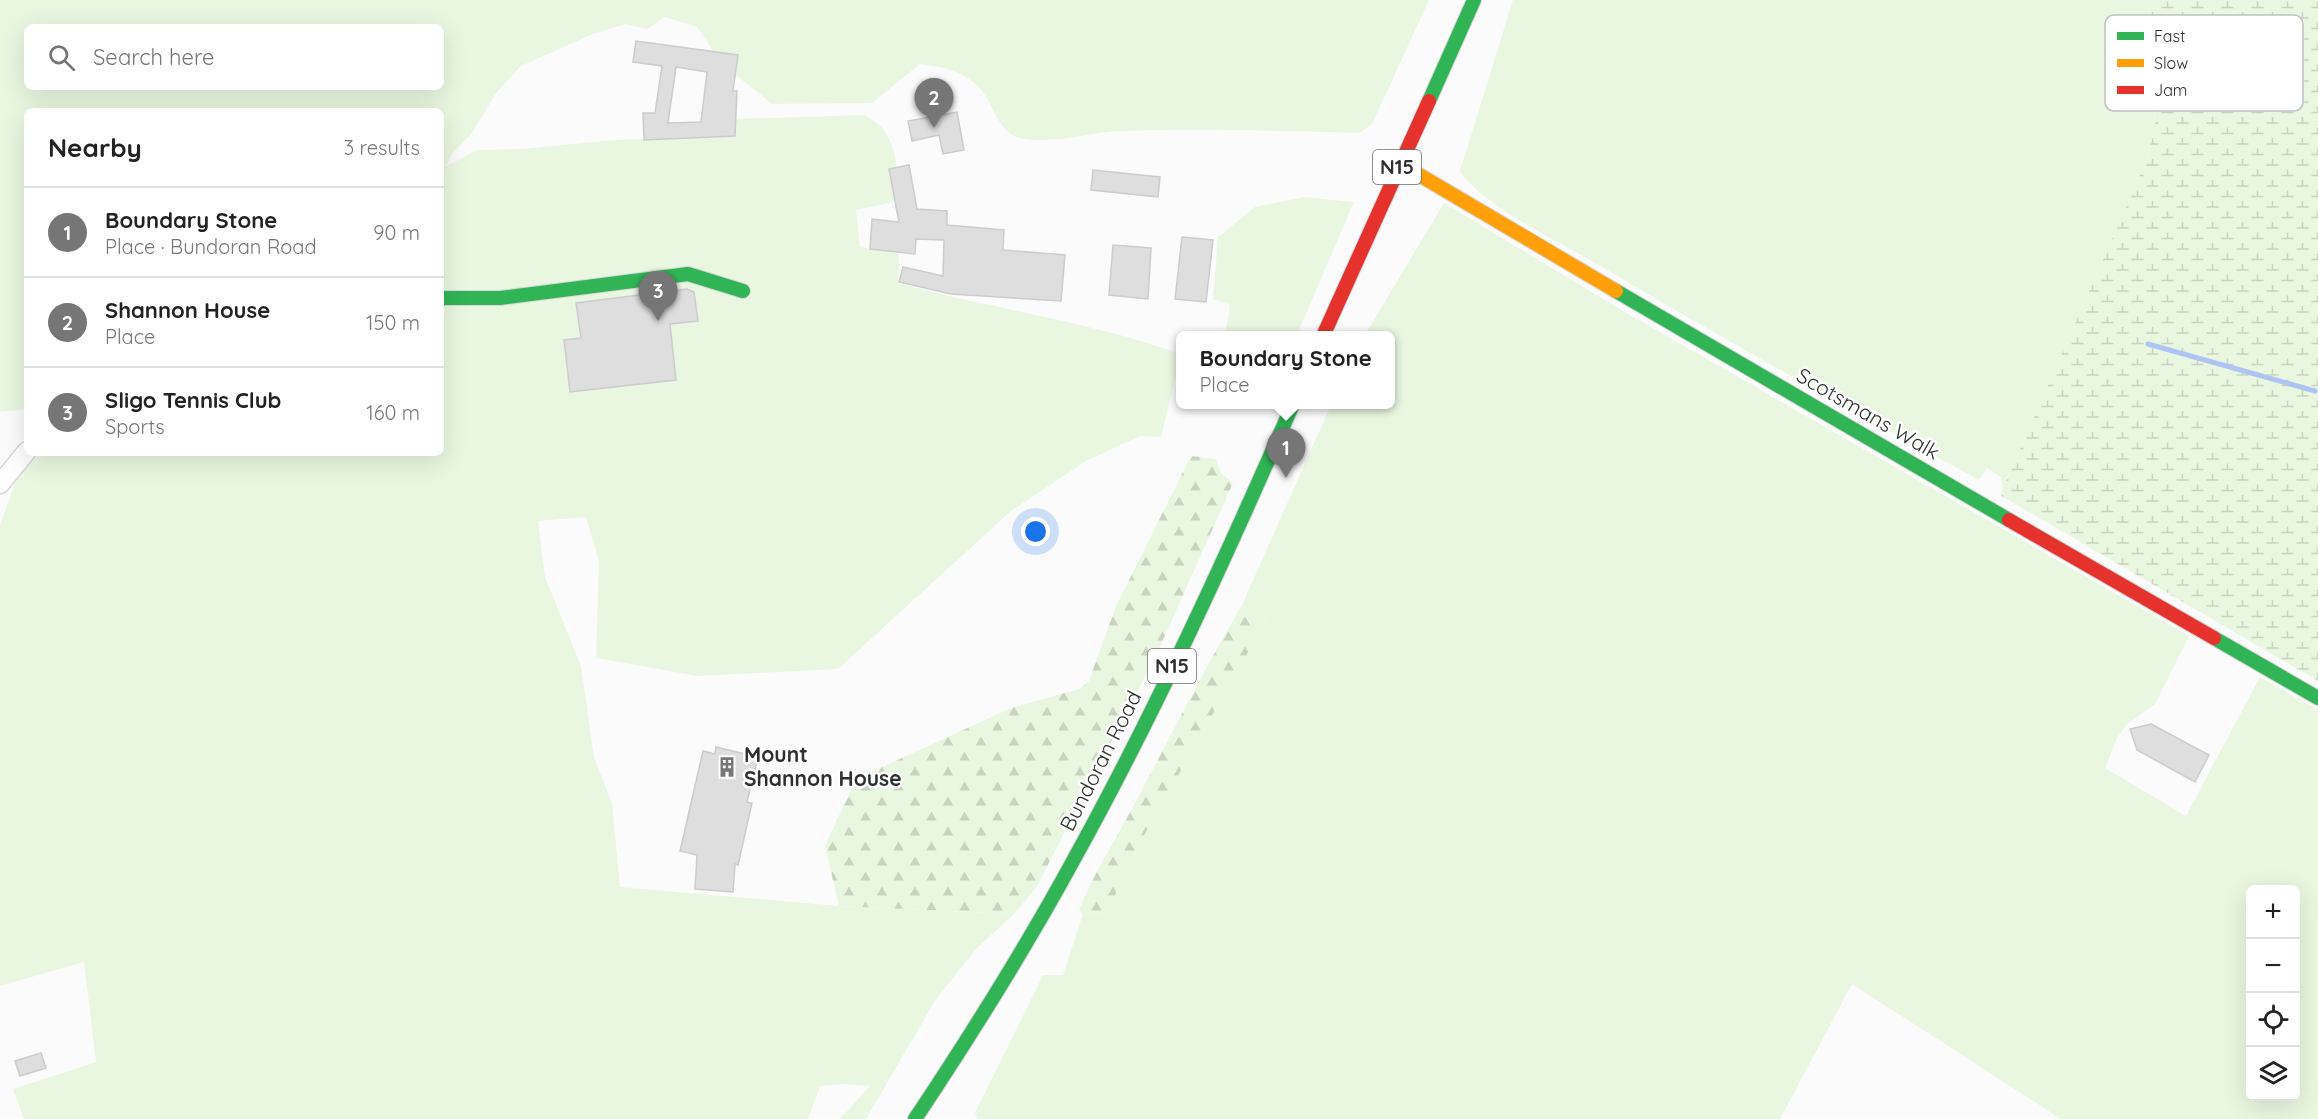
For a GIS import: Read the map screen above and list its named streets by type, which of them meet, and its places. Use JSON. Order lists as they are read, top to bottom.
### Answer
{
  "streets": {
    "main road": ["N15", "Scotsmans Walk", "Bundoran Road"]
  },
  "crossings": [
    ["N15", "Scotsmans Walk"]
  ],
  "places": {
    "building": ["Mount Shannon House"]
  },
  "legend": ["Fast", "Slow", "Jam"],
  "page": {
    "search": "Search here",
    "pins": ["2", "3", "1"],
    "heading": ["Nearby", "3 results"],
    "list": [
      {
        "mark": "1",
        "name": "Boundary Stone",
        "note": "Place · Bundoran Road",
        "value": "90 m"
      },
      {
        "mark": "2",
        "name": "Shannon House",
        "note": "Place",
        "value": "150 m"
      },
      {
        "mark": "3",
        "name": "Sligo Tennis Club",
        "note": "Sports",
        "value": "160 m"
      }
    ],
    "popup": ["Boundary Stone", "Place"],
    "map_buttons": ["+", "−"]
  }
}
